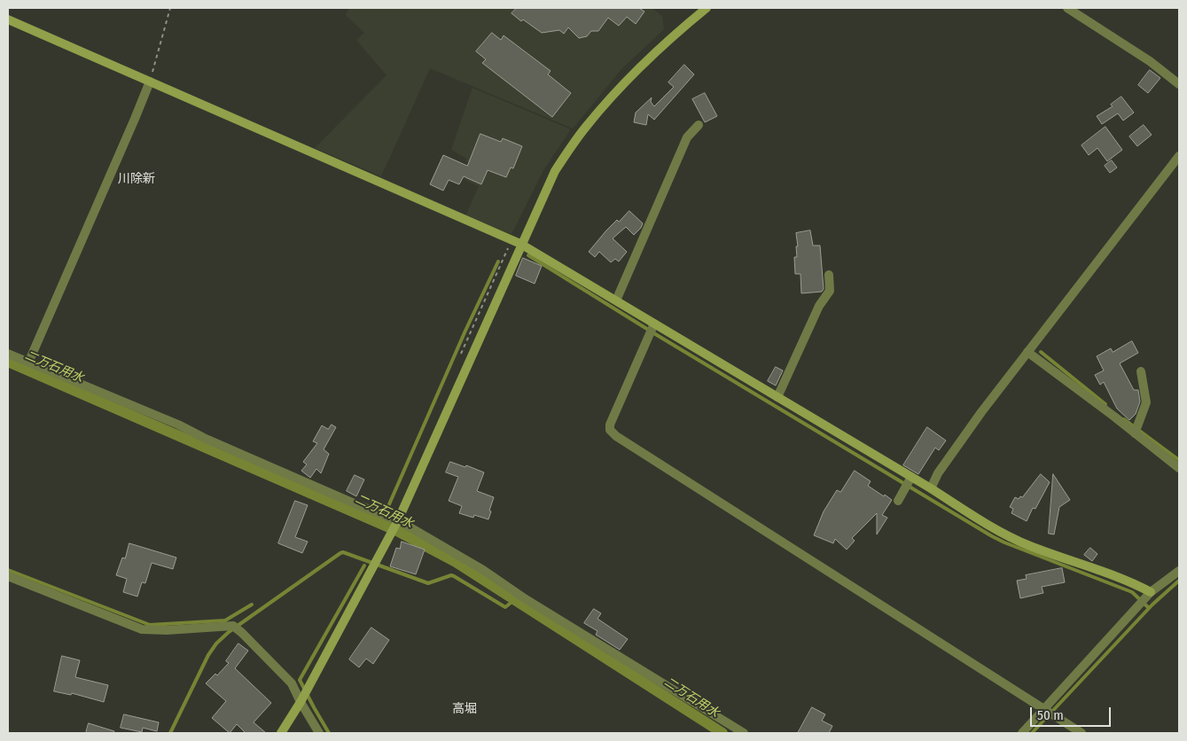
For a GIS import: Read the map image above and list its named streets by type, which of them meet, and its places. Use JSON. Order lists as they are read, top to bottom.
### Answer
{
  "districts": ["川除新", "高堀"],
  "water": ["二万石用水"],
  "scale_bar": "50 m"
}
